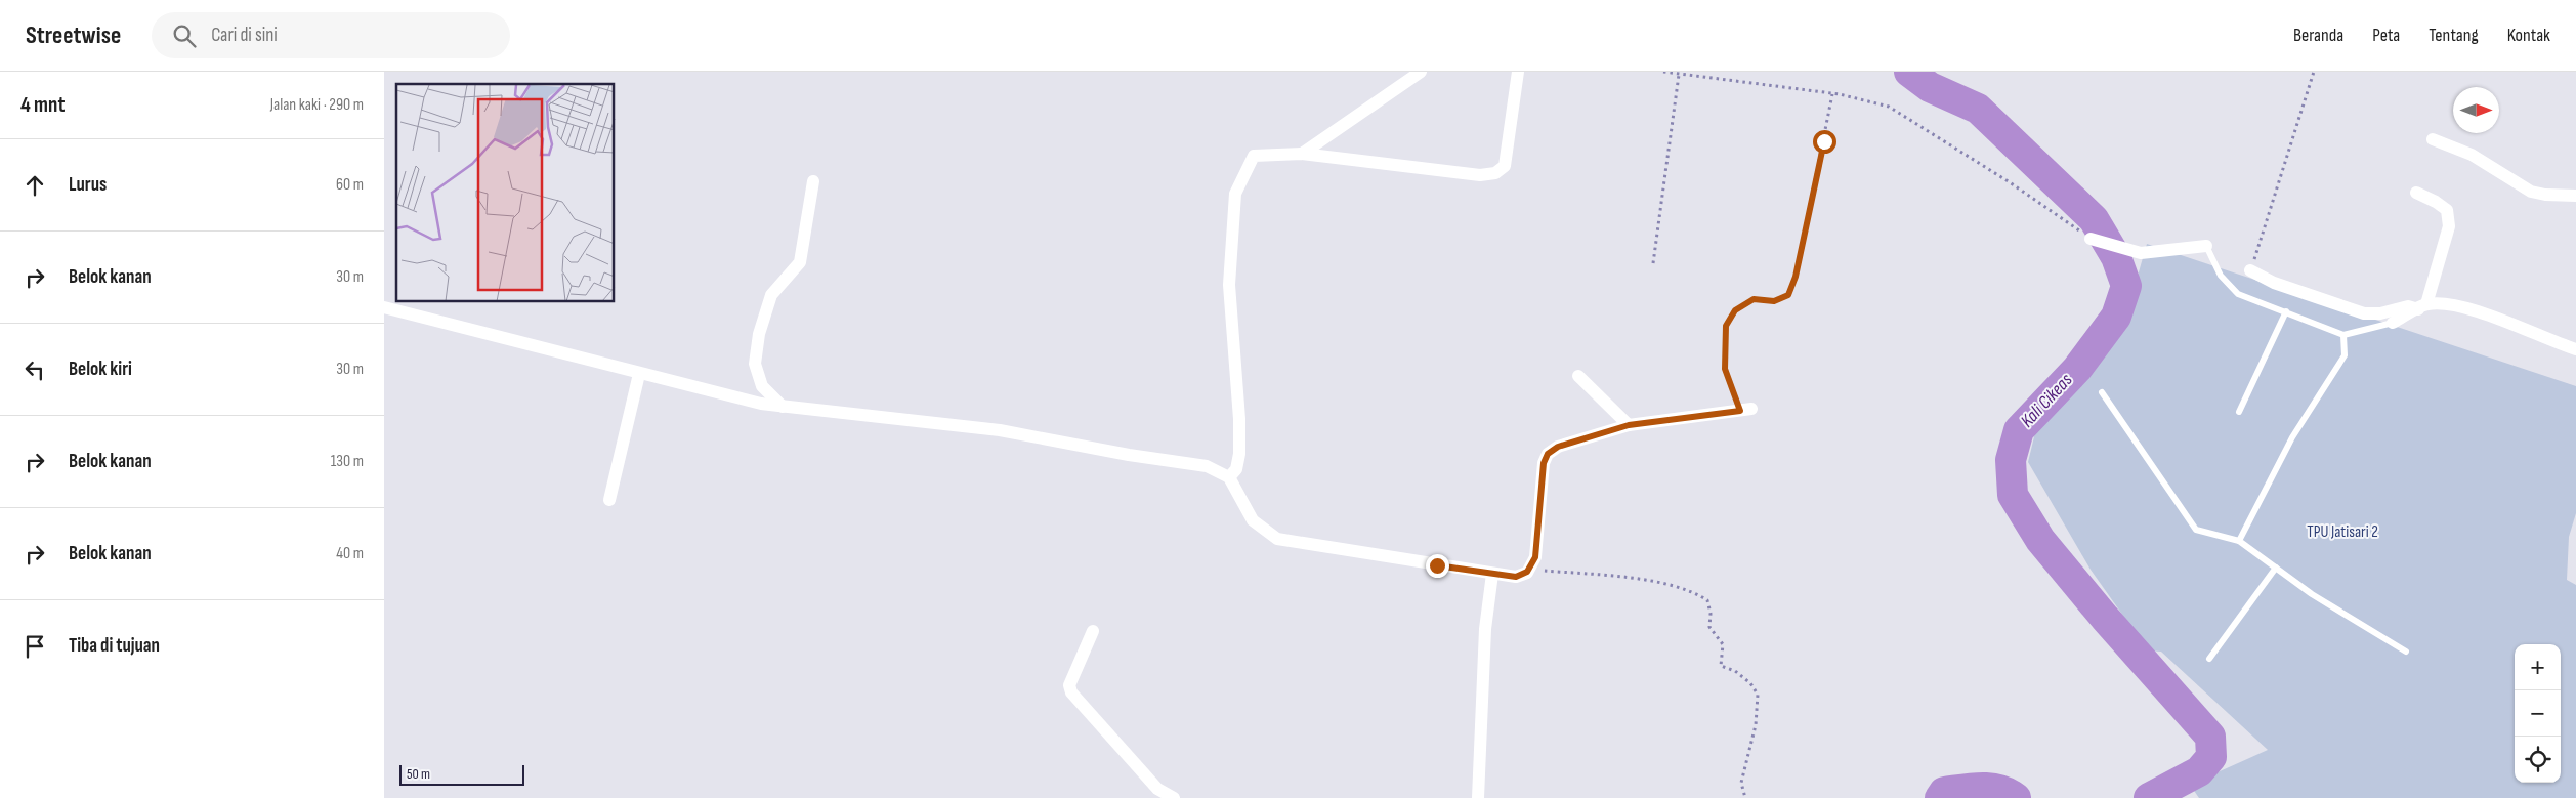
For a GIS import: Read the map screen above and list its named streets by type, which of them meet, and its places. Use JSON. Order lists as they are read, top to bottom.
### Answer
{
  "water": ["Kali Cikeas"],
  "parks": ["TPU Jatisari 2"],
  "scale_bar": "50 m",
  "north": "right",
  "page": {
    "header": "Streetwise",
    "search": "Cari di sini",
    "nav": [
      "Beranda",
      "Peta",
      "Tentang",
      "Kontak"
    ],
    "heading": ["4 mnt", "Jalan kaki · 290 m"],
    "list": [
      ["Lurus", "60 m"],
      ["Belok kanan", "30 m"],
      ["Belok kiri", "30 m"],
      ["Belok kanan", "130 m"],
      ["Belok kanan", "40 m"],
      "Tiba di tujuan"
    ],
    "map_buttons": ["+", "−"],
    "scale": "50 m"
  }
}
